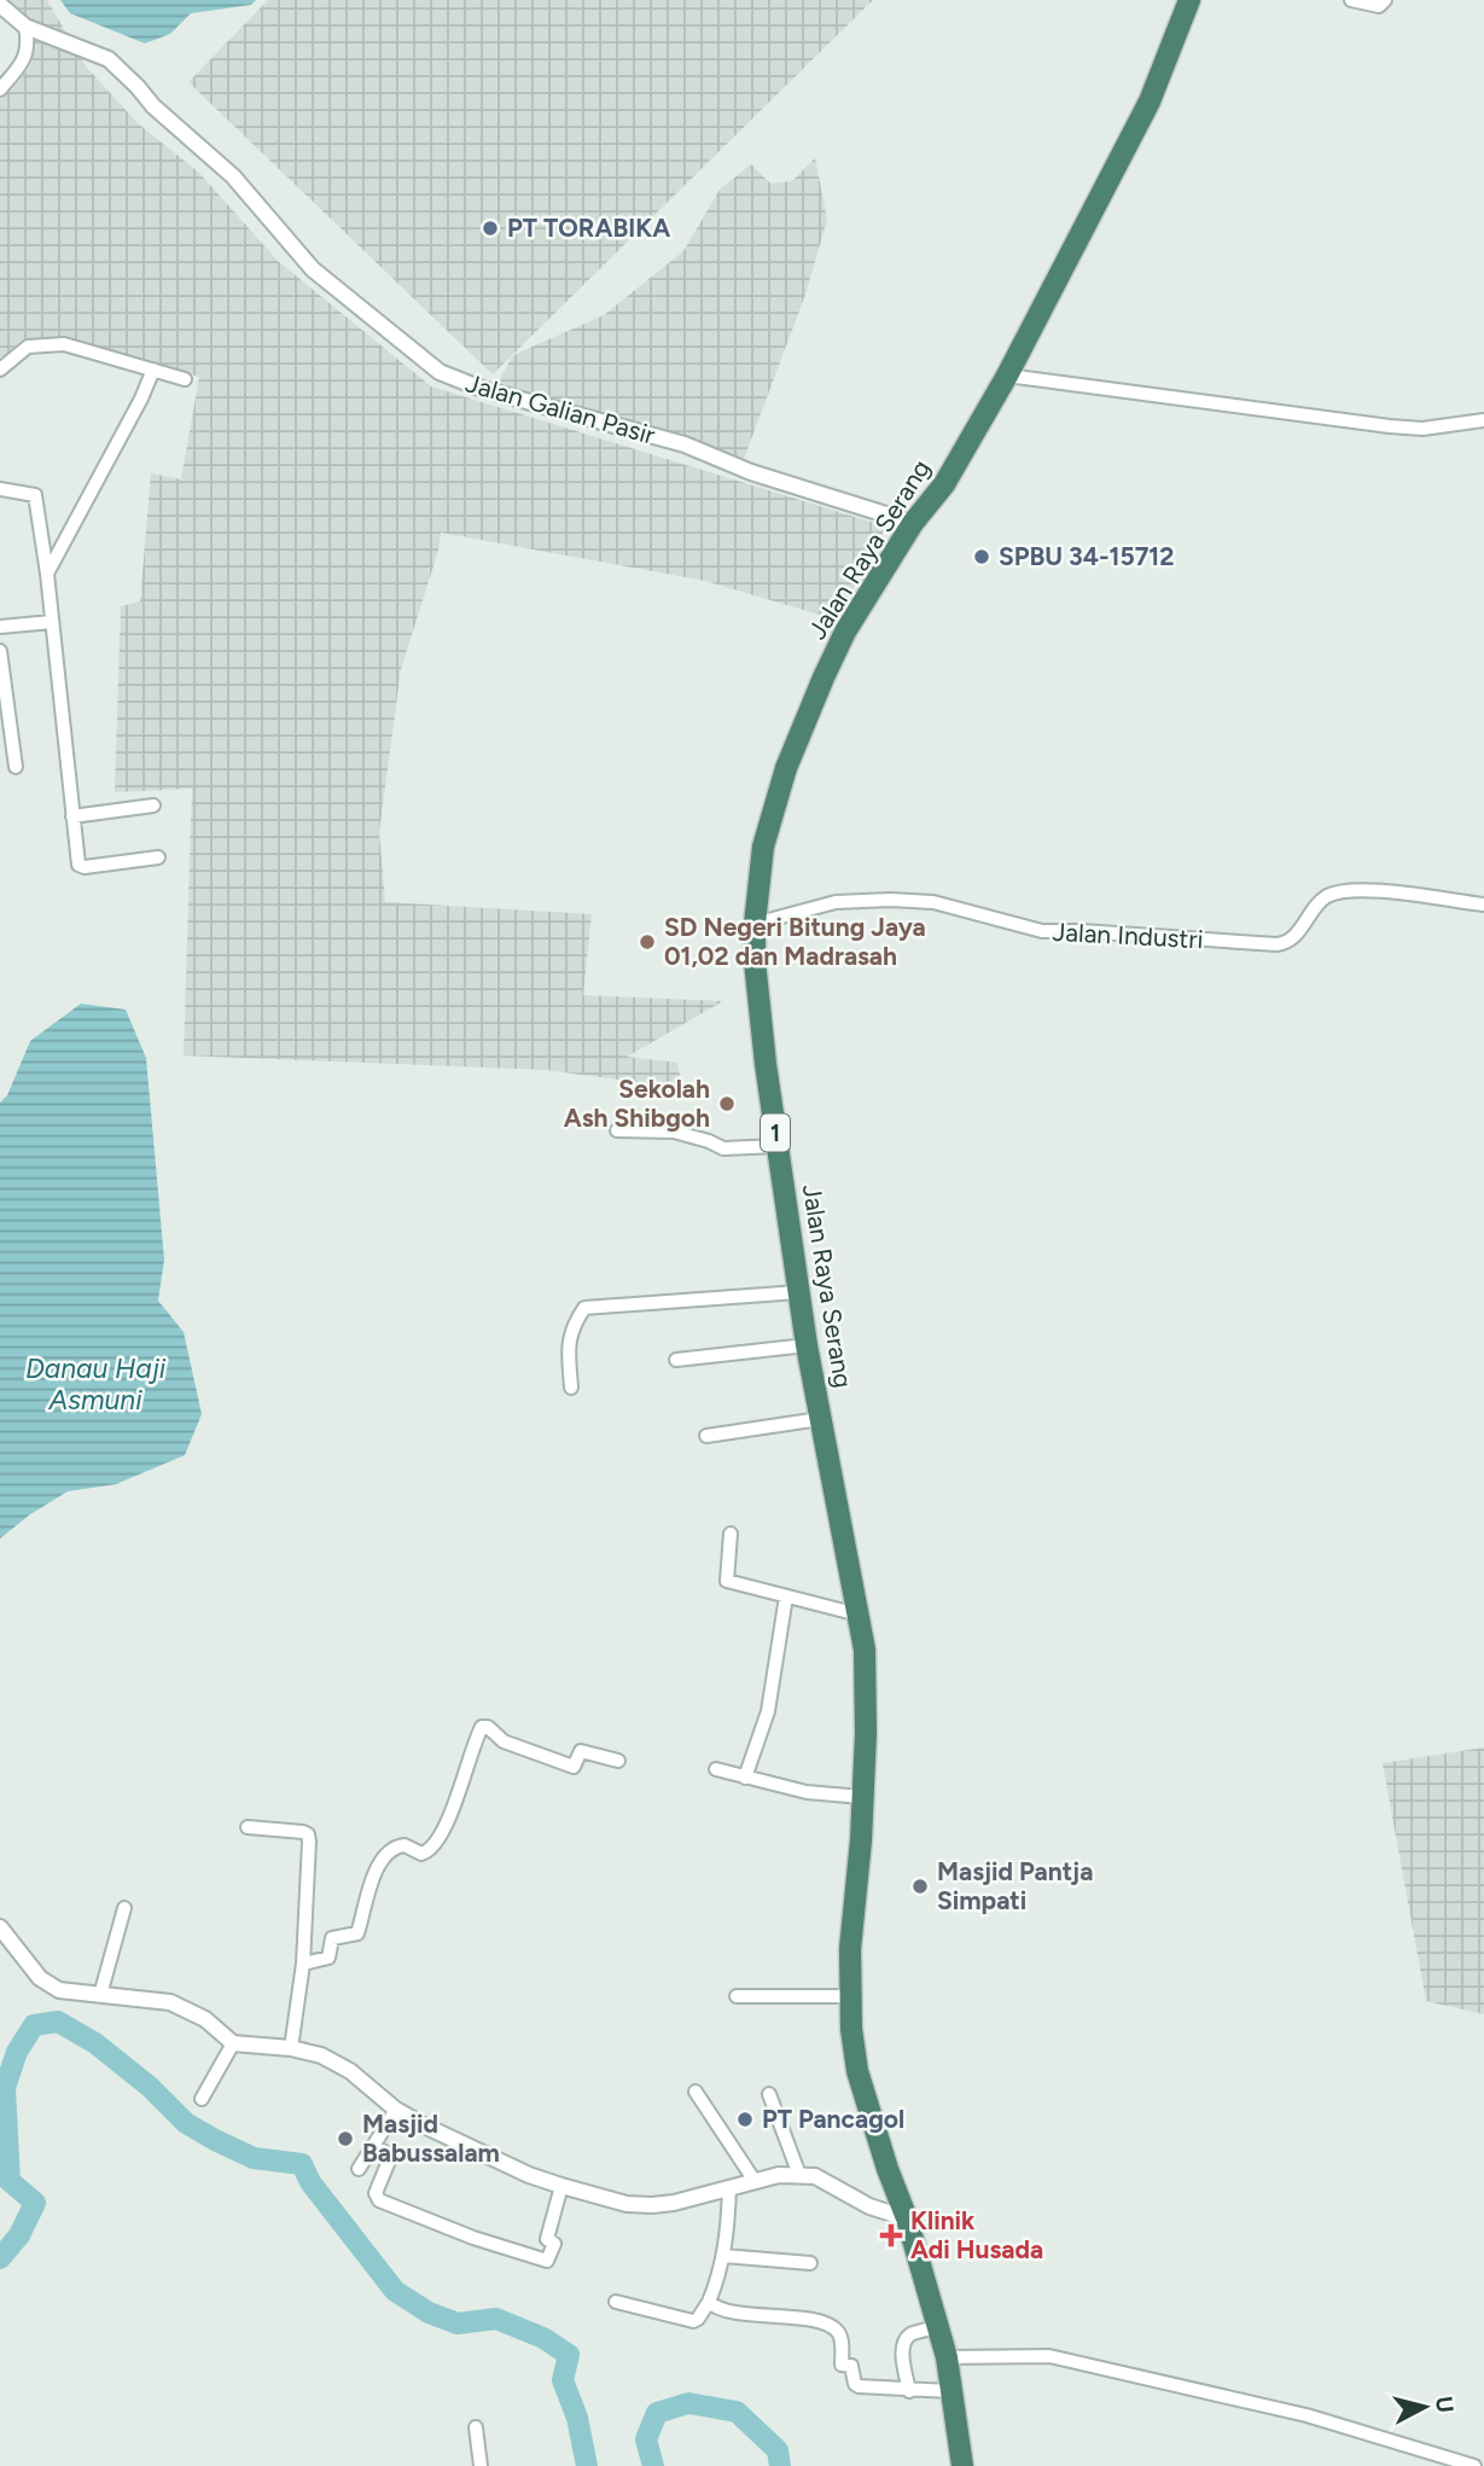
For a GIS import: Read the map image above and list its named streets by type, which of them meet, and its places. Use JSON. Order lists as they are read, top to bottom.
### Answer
{
  "streets": {
    "highway": ["Jalan Raya Serang", "1"],
    "street": ["Jalan Galian Pasir", "Jalan Industri"]
  },
  "crossings": [
    ["Jalan Galian Pasir", "Jalan Raya Serang"],
    ["Jalan Raya Serang", "Jalan Industri"]
  ],
  "water": ["Danau Haji Asmuni"],
  "places": {
    "other": [
      "PT TORABIKA",
      "SPBU 34-15712",
      "SD Negeri Bitung Jaya 01,02 dan Madrasah",
      "Sekolah Ash Shibgoh",
      "Masjid Pantja Simpati",
      "PT Pancagol",
      "Masjid Babussalam"
    ],
    "health": ["Klinik Adi Husada"]
  },
  "north": "right"
}
